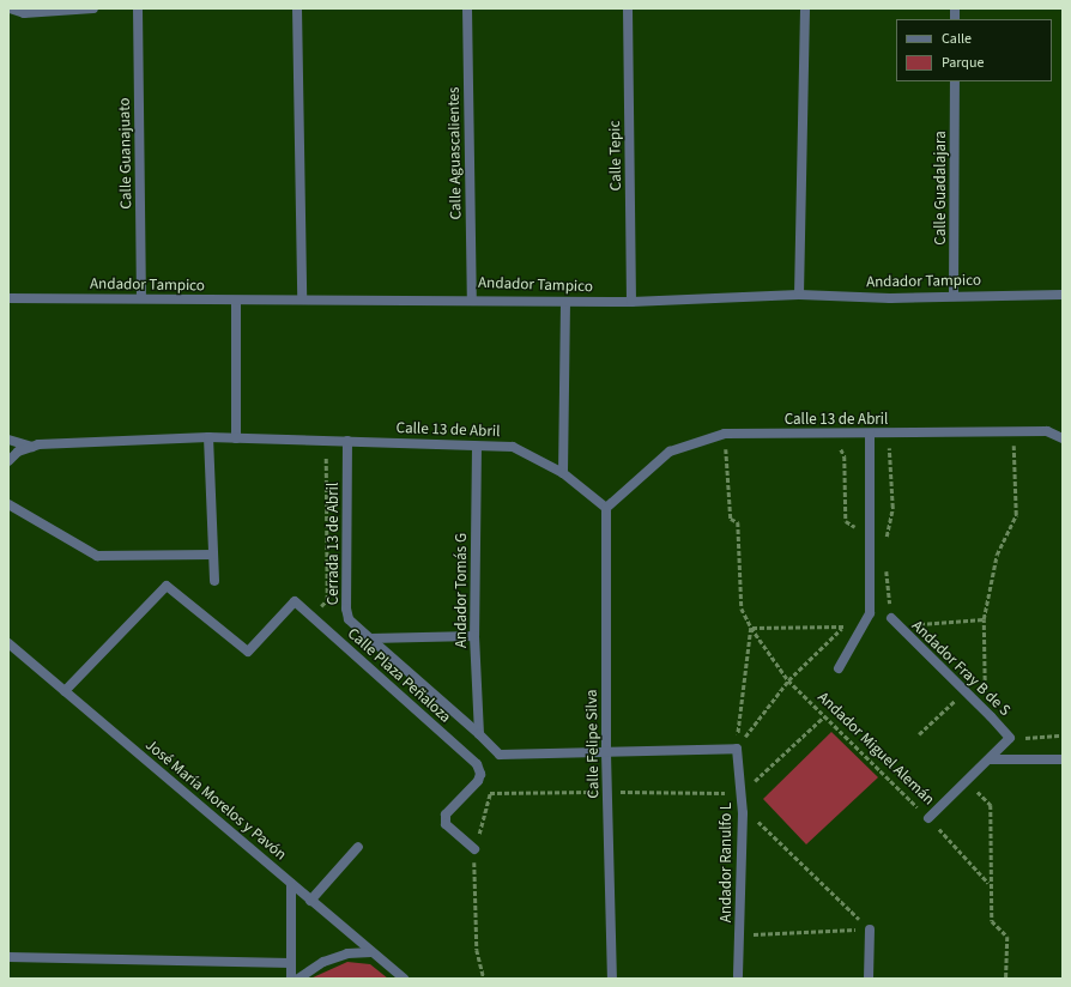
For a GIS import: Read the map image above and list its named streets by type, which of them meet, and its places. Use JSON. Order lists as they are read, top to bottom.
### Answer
{
  "streets": {
    "street": [
      "Calle Guanajuato",
      "Calle Aguascalientes",
      "Calle Tepic",
      "Calle Guadalajara",
      "Andador Tampico",
      "Calle 13 de Abril",
      "Cerrada 13 de Abril",
      "Andador Tomás G",
      "Andador Fray B de S",
      "Calle Plaza Peñaloza",
      "Calle Felipe Silva",
      "José María Morelos y Pavón",
      "Andador Ranulfo L"
    ],
    "path": ["Andador Miguel Alemán"]
  },
  "crossings": [
    ["Calle Guanajuato", "Andador Tampico"],
    ["Calle Aguascalientes", "Andador Tampico"],
    ["Calle Tepic", "Andador Tampico"],
    ["Calle Guadalajara", "Andador Tampico"],
    ["Calle 13 de Abril", "Cerrada 13 de Abril"],
    ["Calle 13 de Abril", "Andador Tomás G"],
    ["Calle 13 de Abril", "Calle Felipe Silva"],
    ["Cerrada 13 de Abril", "Andador Tomás G"],
    ["Cerrada 13 de Abril", "Calle Felipe Silva"],
    ["Andador Fray B de S", "Andador Miguel Alemán"],
    ["Calle Plaza Peñaloza", "José María Morelos y Pavón"]
  ],
  "legend": ["Calle", "Parque"]
}
